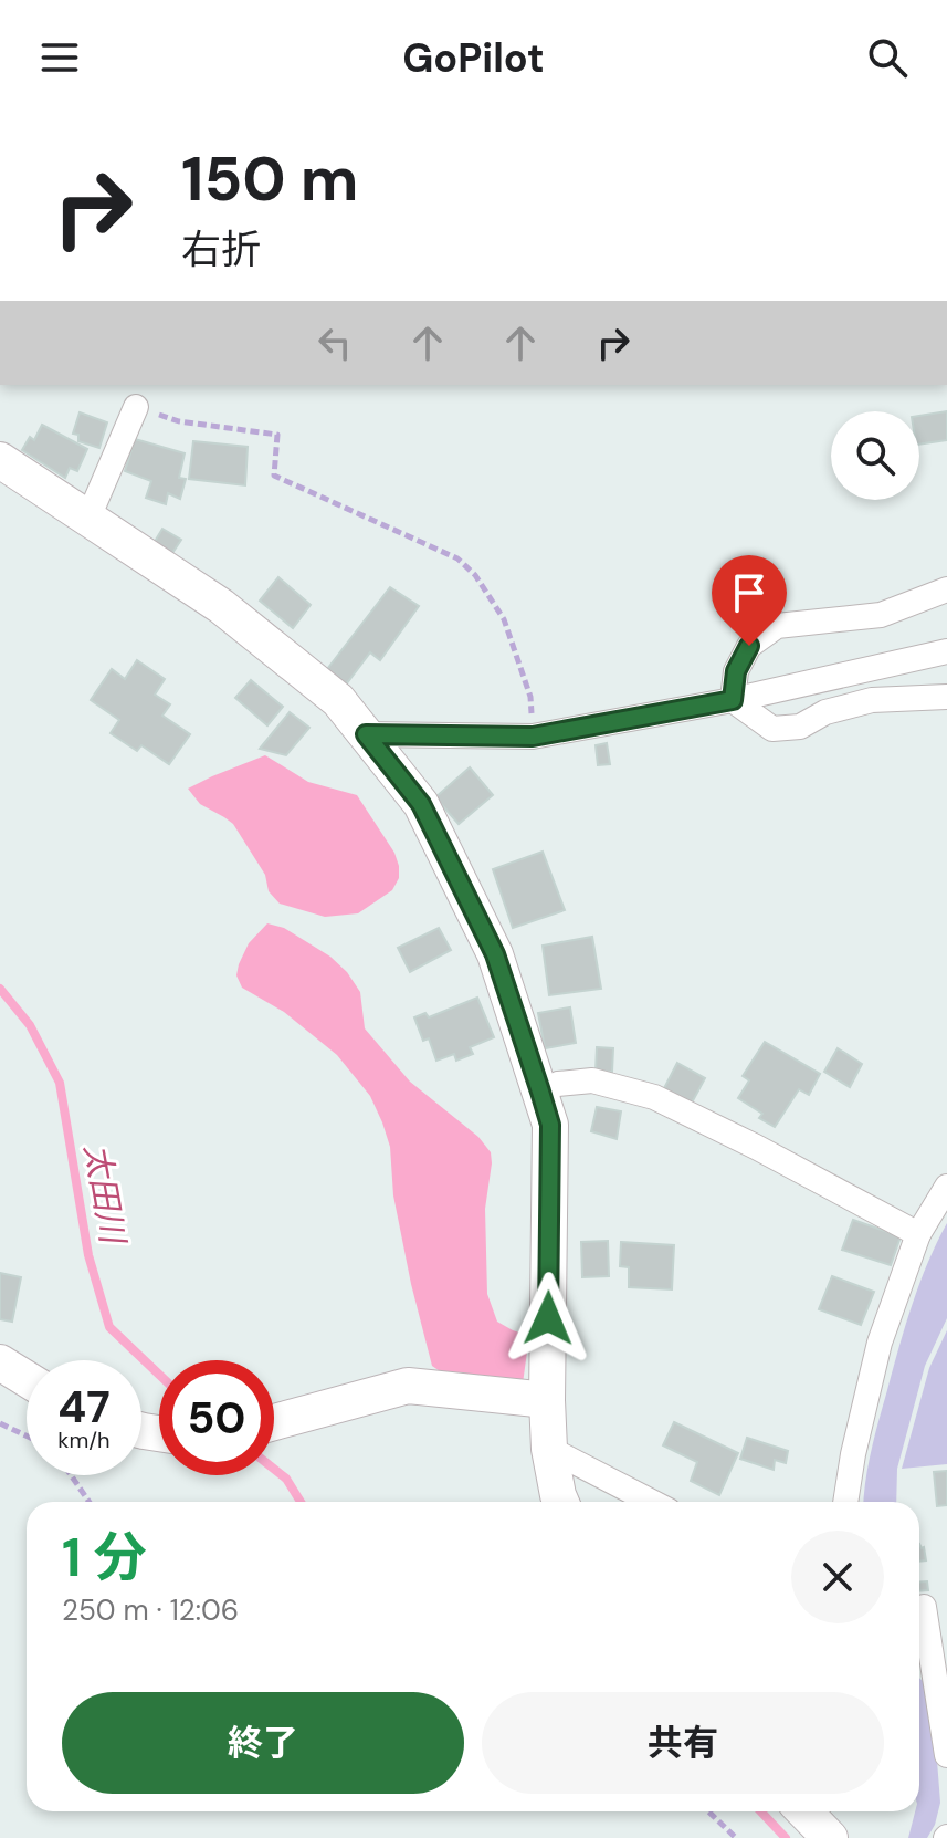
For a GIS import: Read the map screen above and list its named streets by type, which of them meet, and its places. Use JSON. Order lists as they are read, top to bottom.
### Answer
{
  "water": ["太田川"],
  "page": {
    "header": "GoPilot",
    "turn": ["150 m", "右折"],
    "speed": "47 km/h",
    "limit": "50",
    "heading": ["1 分", "250 m · 12:06"],
    "buttons": ["終了", "共有"]
  }
}
